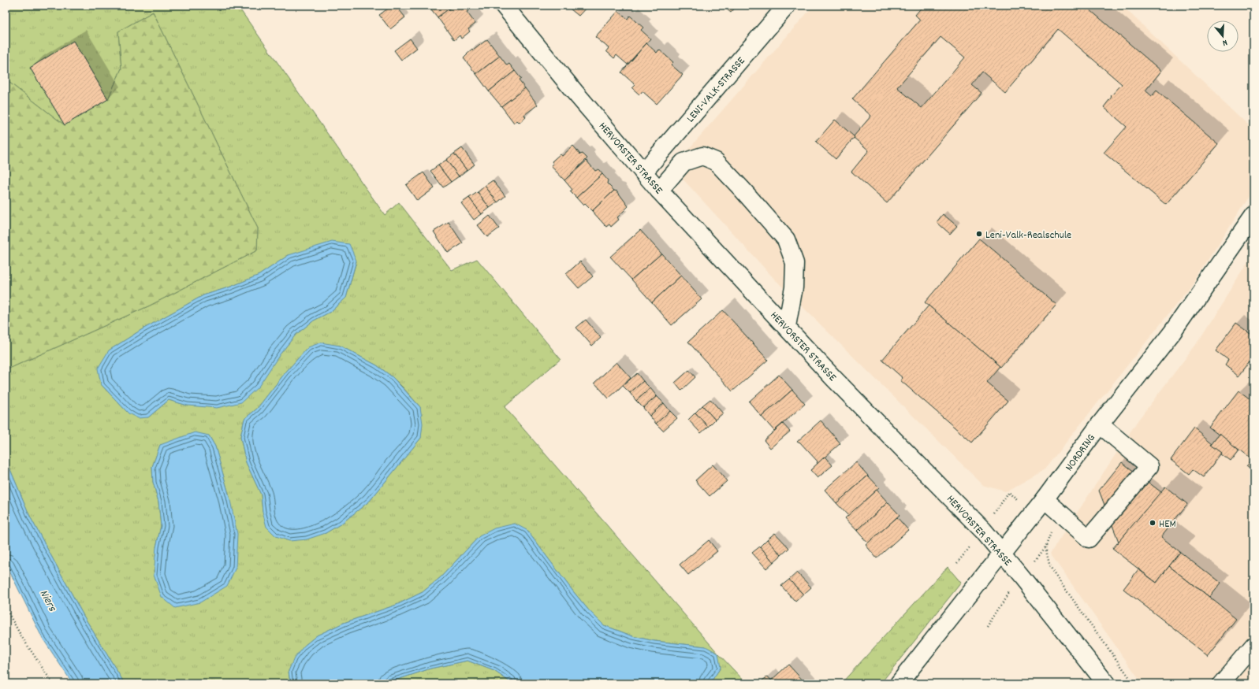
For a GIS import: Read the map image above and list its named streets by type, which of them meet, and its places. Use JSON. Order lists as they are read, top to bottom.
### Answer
{
  "streets": {
    "street": ["LENI-VALK-STRASSE", "HERVORSTER STRASSE", "NORDRING"]
  },
  "crossings": [
    ["LENI-VALK-STRASSE", "HERVORSTER STRASSE"],
    ["HERVORSTER STRASSE", "NORDRING"]
  ],
  "water": ["Niers"],
  "places": ["Leni-Valk-Realschule", "HEM"],
  "north": "bottom"
}
